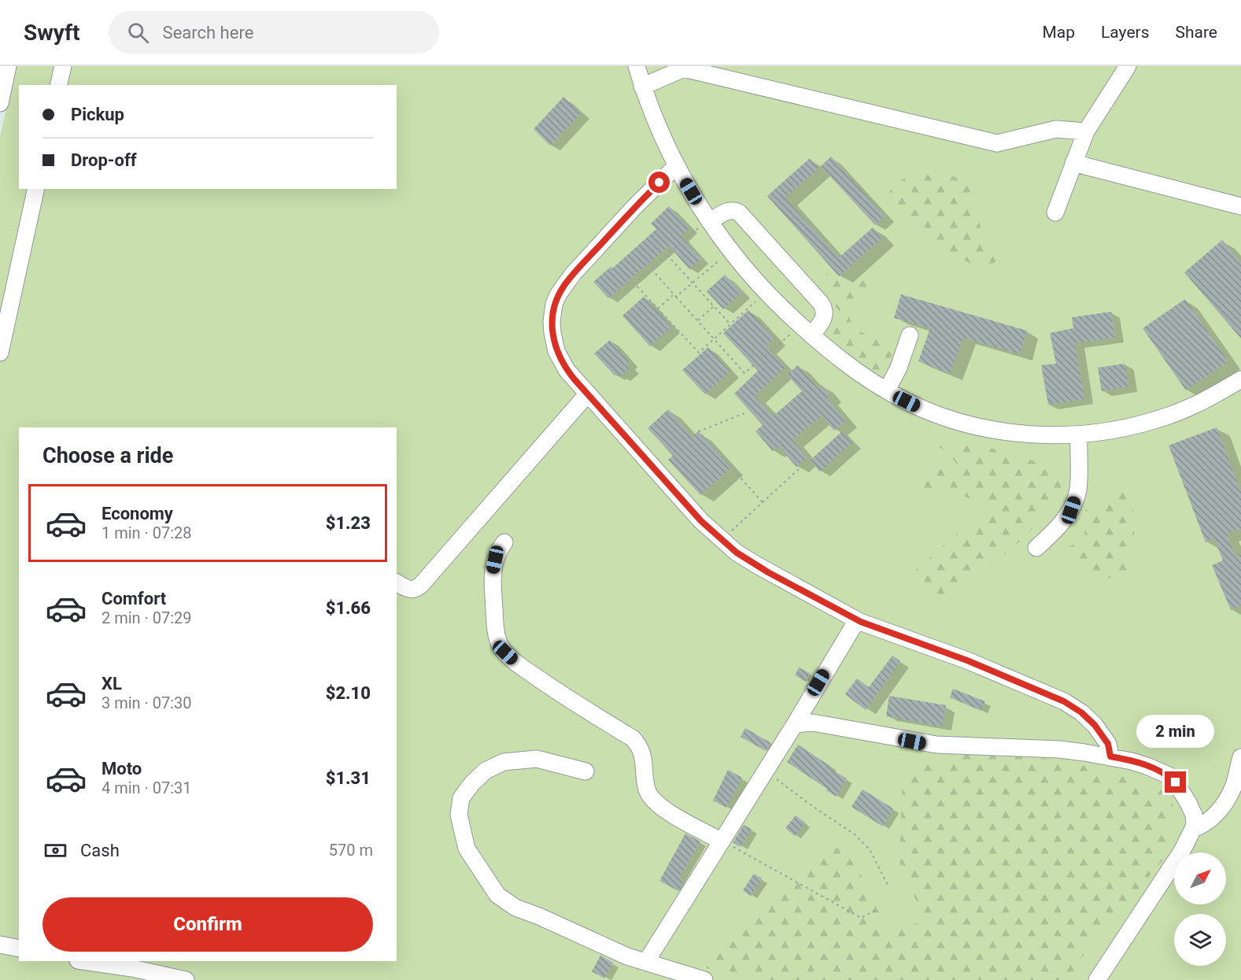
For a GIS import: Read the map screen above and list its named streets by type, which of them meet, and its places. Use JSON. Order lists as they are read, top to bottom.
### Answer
{
  "north": "top right",
  "page": {
    "header": "Swyft",
    "search": "Search here",
    "nav": ["Map", "Layers", "Share"],
    "banner": ["Pickup", "Drop-off"],
    "heading": "Choose a ride",
    "list": [
      {
        "name": "Economy",
        "note": "1 min · 07:28",
        "value": "$1.23"
      },
      {
        "name": "Comfort",
        "note": "2 min · 07:29",
        "value": "$1.66"
      },
      {
        "name": "XL",
        "note": "3 min · 07:30",
        "value": "$2.10"
      },
      {
        "name": "Moto",
        "note": "4 min · 07:31",
        "value": "$1.31"
      }
    ],
    "bubble": "2 min",
    "pay": ["Cash", "570 m"],
    "buttons": "Confirm"
  }
}
